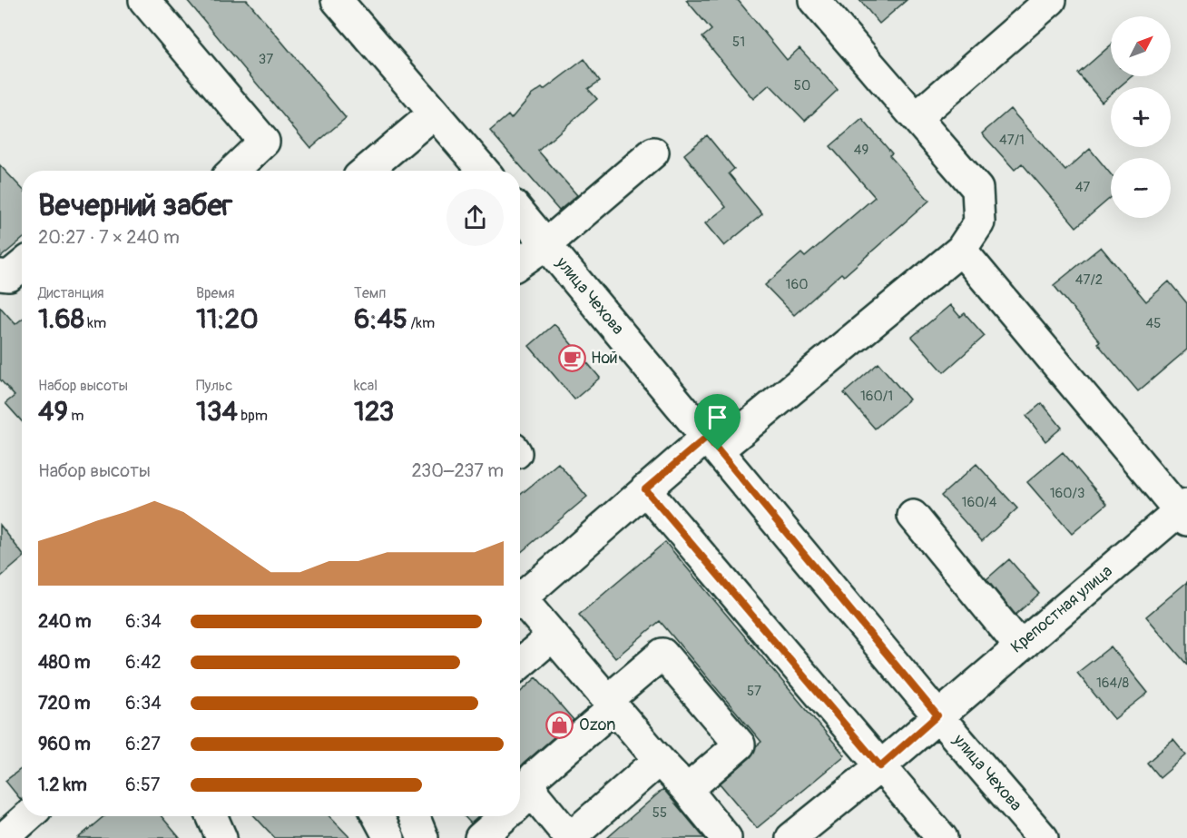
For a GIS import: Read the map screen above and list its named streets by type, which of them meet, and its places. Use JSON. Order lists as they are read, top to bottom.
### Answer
{
  "streets": {
    "street": ["улица Чехова", "Крепостная улица"]
  },
  "crossings": [
    ["улица Чехова", "Крепостная улица"]
  ],
  "places": {
    "cafe": ["Ной"],
    "shop": ["Ozon"]
  },
  "house_numbers": [
    "51",
    "37",
    "50",
    "47/1",
    "49",
    "47",
    "47/2",
    "160",
    "45",
    "160/1",
    "160/3",
    "160/4",
    "164/8",
    "57",
    "55"
  ],
  "north": "top right",
  "page": {
    "map_buttons": ["+", "−"],
    "heading": ["Вечерний забег", "20:27 · 7 × 240 m"],
    "stats": [
      ["Дистанция", "1.68 km"],
      ["Время", "11:20"],
      ["Темп", "6:45 /km"],
      ["Набор высоты", "49 m"],
      ["Пульс", "134 bpm"],
      ["kcal", "123"]
    ],
    "chart": ["Набор высоты", "230–237 m"],
    "list": [
      {
        "name": "240 m",
        "note": "6:34"
      },
      {
        "name": "480 m",
        "note": "6:42"
      },
      {
        "name": "720 m",
        "note": "6:34"
      },
      {
        "name": "960 m",
        "note": "6:27"
      },
      {
        "name": "1.2 km",
        "note": "6:57"
      }
    ]
  }
}
